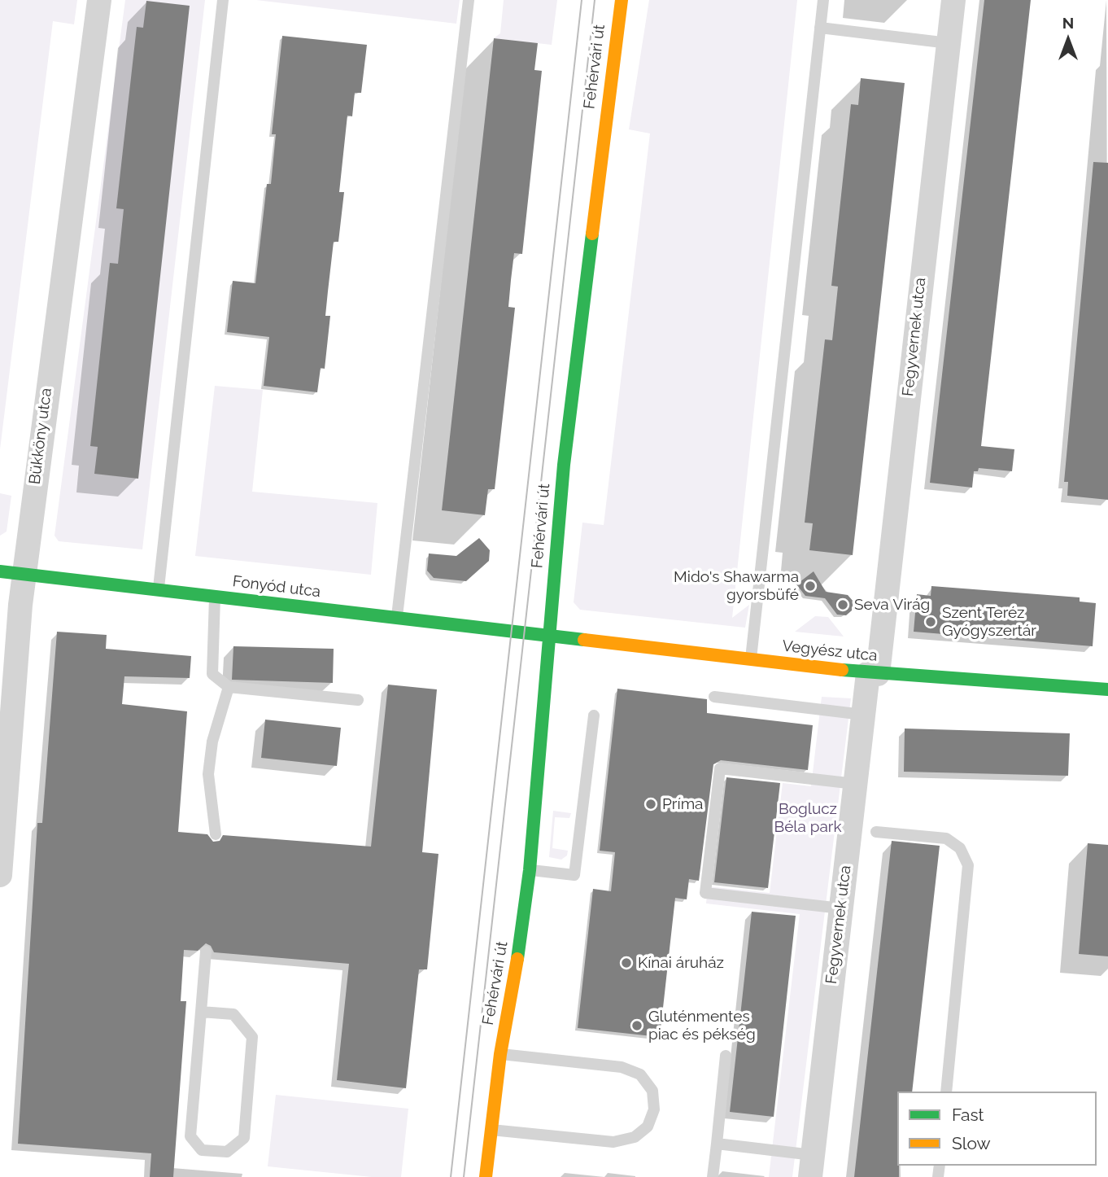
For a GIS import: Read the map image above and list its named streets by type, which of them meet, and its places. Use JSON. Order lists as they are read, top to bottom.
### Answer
{
  "streets": {
    "street": [
      "Fehérvári út",
      "Fegyvernek utca",
      "Bükköny utca",
      "Fonyód utca",
      "Vegyész utca"
    ]
  },
  "crossings": [
    ["Fehérvári út", "Fonyód utca"],
    ["Fehérvári út", "Vegyész utca"],
    ["Fegyvernek utca", "Vegyész utca"],
    ["Bükköny utca", "Fonyód utca"],
    ["Fonyód utca", "Vegyész utca"]
  ],
  "parks": ["Boglucz Béla park"],
  "places": [
    "Mido's Shawarma gyorsbüfé",
    "Seva Virág",
    "Szent Teréz Gyógyszertár",
    "Príma",
    "Kínai áruház",
    "Gluténmentes piac és pékség"
  ],
  "legend": ["Fast", "Slow"],
  "north": "top"
}
